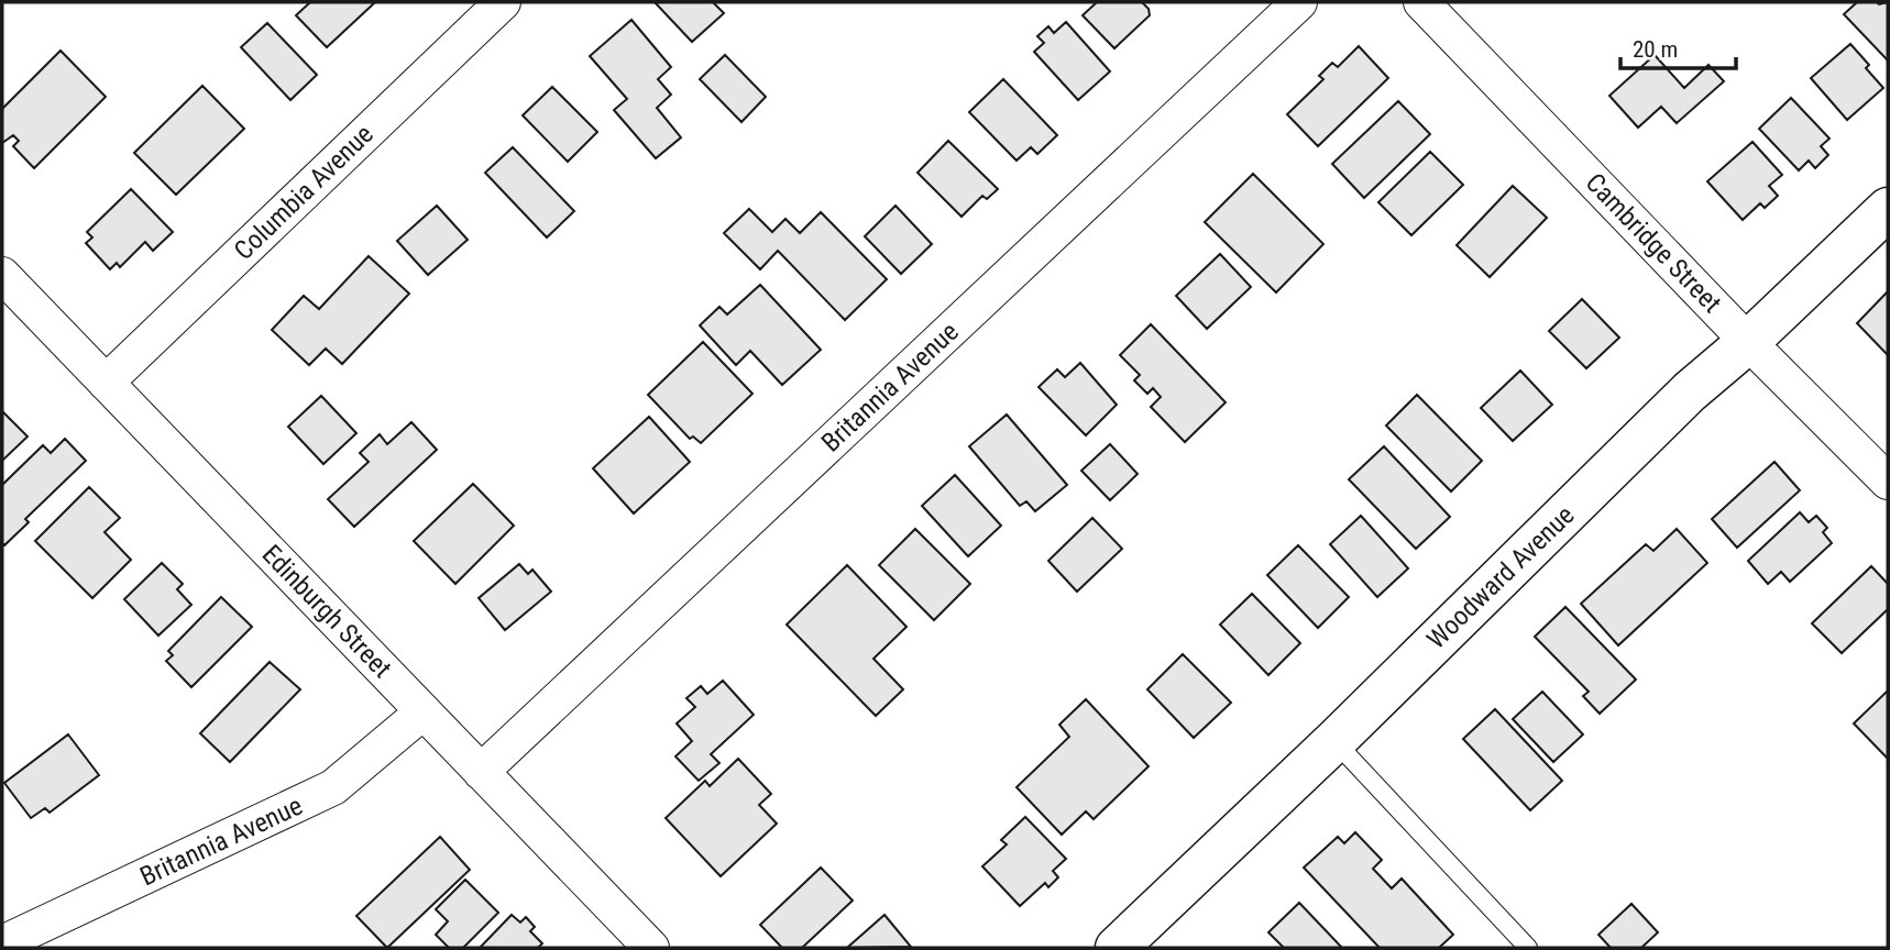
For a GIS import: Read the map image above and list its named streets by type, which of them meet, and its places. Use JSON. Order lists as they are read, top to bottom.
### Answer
{
  "streets": {
    "street": [
      "Columbia Avenue",
      "Cambridge Street",
      "Britannia Avenue",
      "Woodward Avenue",
      "Edinburgh Street"
    ]
  },
  "crossings": [
    ["Columbia Avenue", "Edinburgh Street"],
    ["Cambridge Street", "Woodward Avenue"],
    ["Britannia Avenue", "Edinburgh Street"]
  ],
  "scale_bar": "20 m"
}
